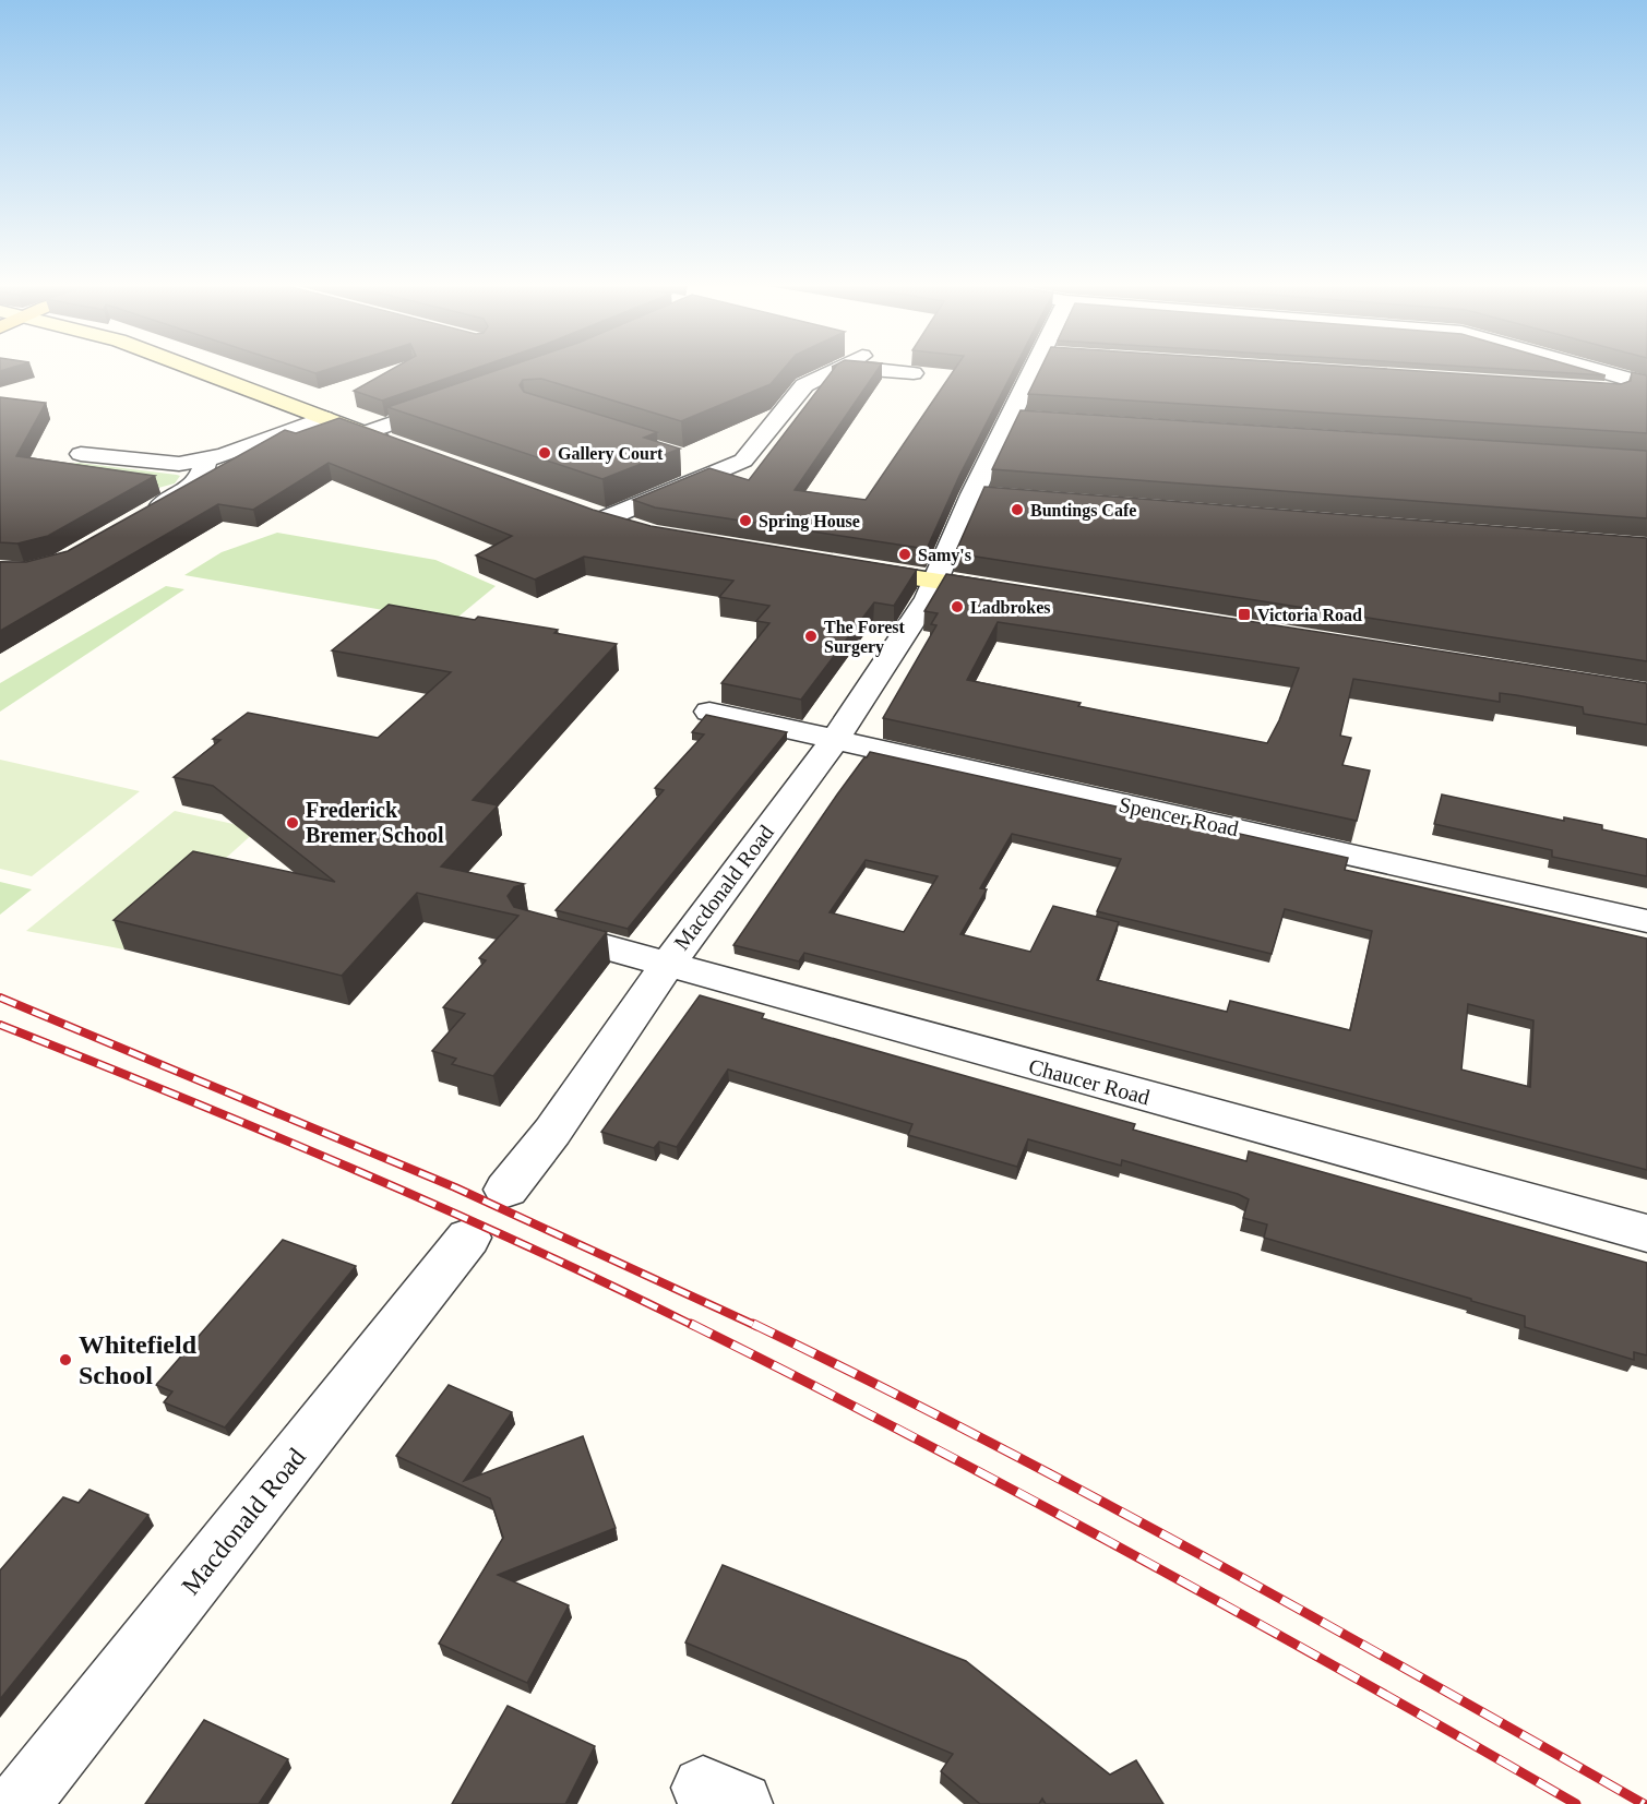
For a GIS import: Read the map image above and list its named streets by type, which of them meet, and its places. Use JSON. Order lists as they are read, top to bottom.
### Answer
{
  "streets": {
    "street": ["Spencer Road", "Macdonald Road", "Chaucer Road"]
  },
  "crossings": [
    ["Spencer Road", "Macdonald Road"],
    ["Macdonald Road", "Chaucer Road"]
  ],
  "places": {
    "other": [
      "Gallery Court",
      "Buntings Cafe",
      "Spring House",
      "Samy's",
      "Ladbrokes",
      "The Forest Surgery",
      "Frederick Bremer School",
      "Whitefield School"
    ],
    "transit": ["Victoria Road"]
  }
}
